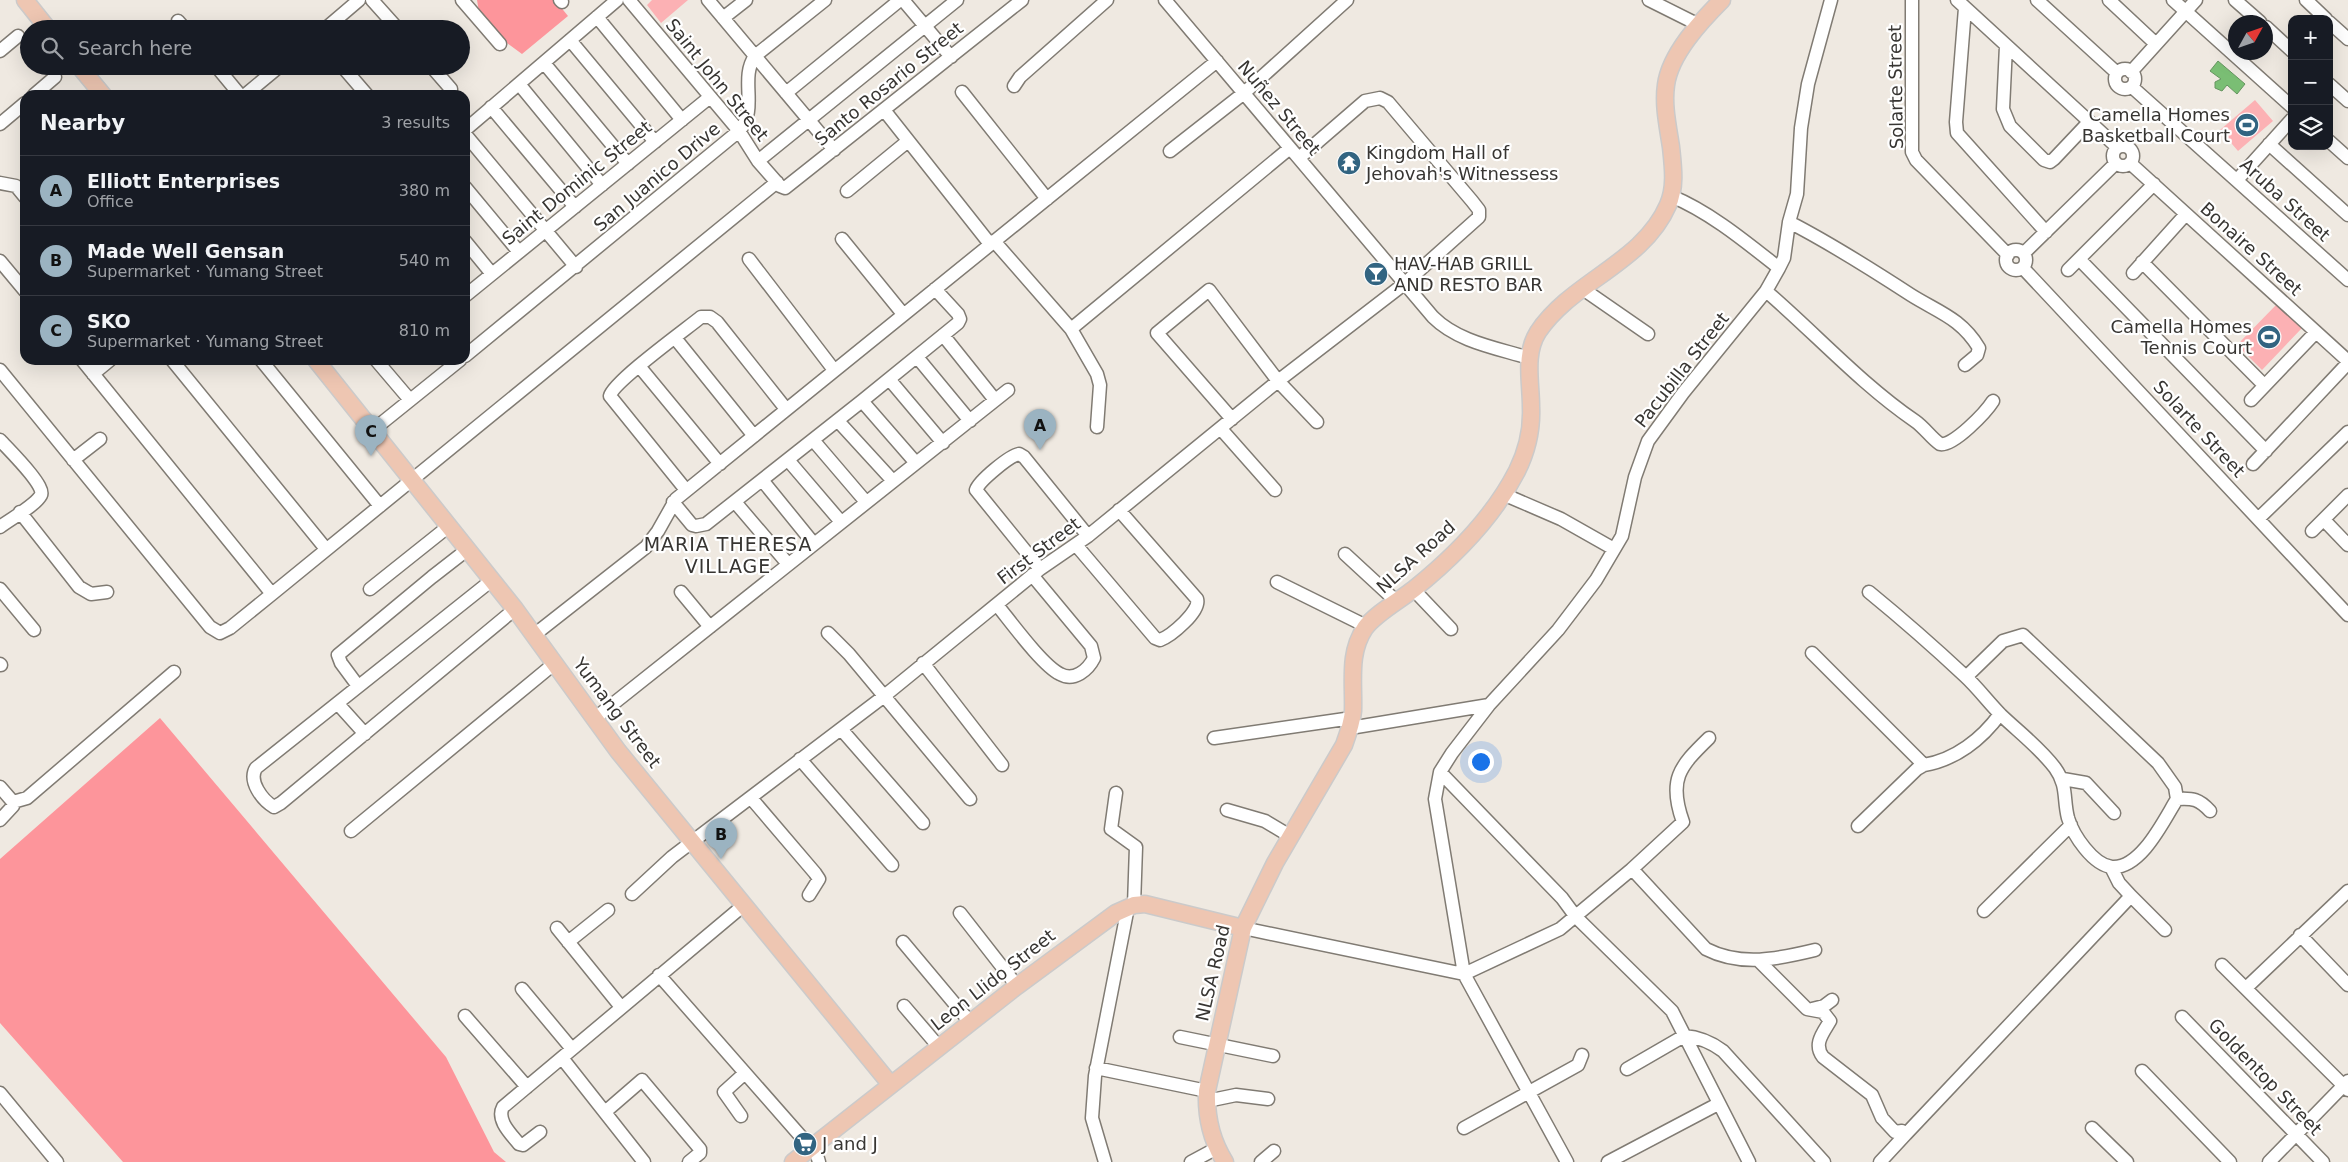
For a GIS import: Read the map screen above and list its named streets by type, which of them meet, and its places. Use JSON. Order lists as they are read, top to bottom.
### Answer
{
  "streets": {
    "main road": ["NLSA Road", "Yumang Street", "Leon Llido Street"],
    "street": [
      "Saint John Street",
      "Santo Rosario Street",
      "Solarte Street",
      "Nuñez Street",
      "San Juanico Drive",
      "Saint Dominic Street",
      "Aruba Street",
      "Bonaire Street",
      "Pacubilla Street",
      "First Street",
      "Goldentop Street"
    ]
  },
  "crossings": [
    ["Saint John Street", "Santo Rosario Street"],
    ["Saint John Street", "San Juanico Drive"],
    ["Saint John Street", "Saint Dominic Street"],
    ["Nuñez Street", "First Street"],
    ["Nuñez Street", "NLSA Road"],
    ["First Street", "Yumang Street"],
    ["Yumang Street", "Leon Llido Street"]
  ],
  "districts": ["MARIA THERESA VILLAGE"],
  "places": {
    "sports": ["Camella Homes Basketball Court", "Camella Homes Tennis Court"],
    "temple": ["Kingdom Hall of Jehovah's Witnessess"],
    "bar": ["HAV-HAB GRILL AND RESTO BAR"],
    "supermarket": ["J and J"]
  },
  "north": "top right",
  "page": {
    "map_buttons": ["+", "−"],
    "search": "Search here",
    "heading": ["Nearby", "3 results"],
    "list": [
      {
        "mark": "A",
        "name": "Elliott Enterprises",
        "note": "Office",
        "value": "380 m"
      },
      {
        "mark": "B",
        "name": "Made Well Gensan",
        "note": "Supermarket · Yumang Street",
        "value": "540 m"
      },
      {
        "mark": "C",
        "name": "SKO",
        "note": "Supermarket · Yumang Street",
        "value": "810 m"
      }
    ],
    "pins": ["A", "C", "B"]
  }
}
